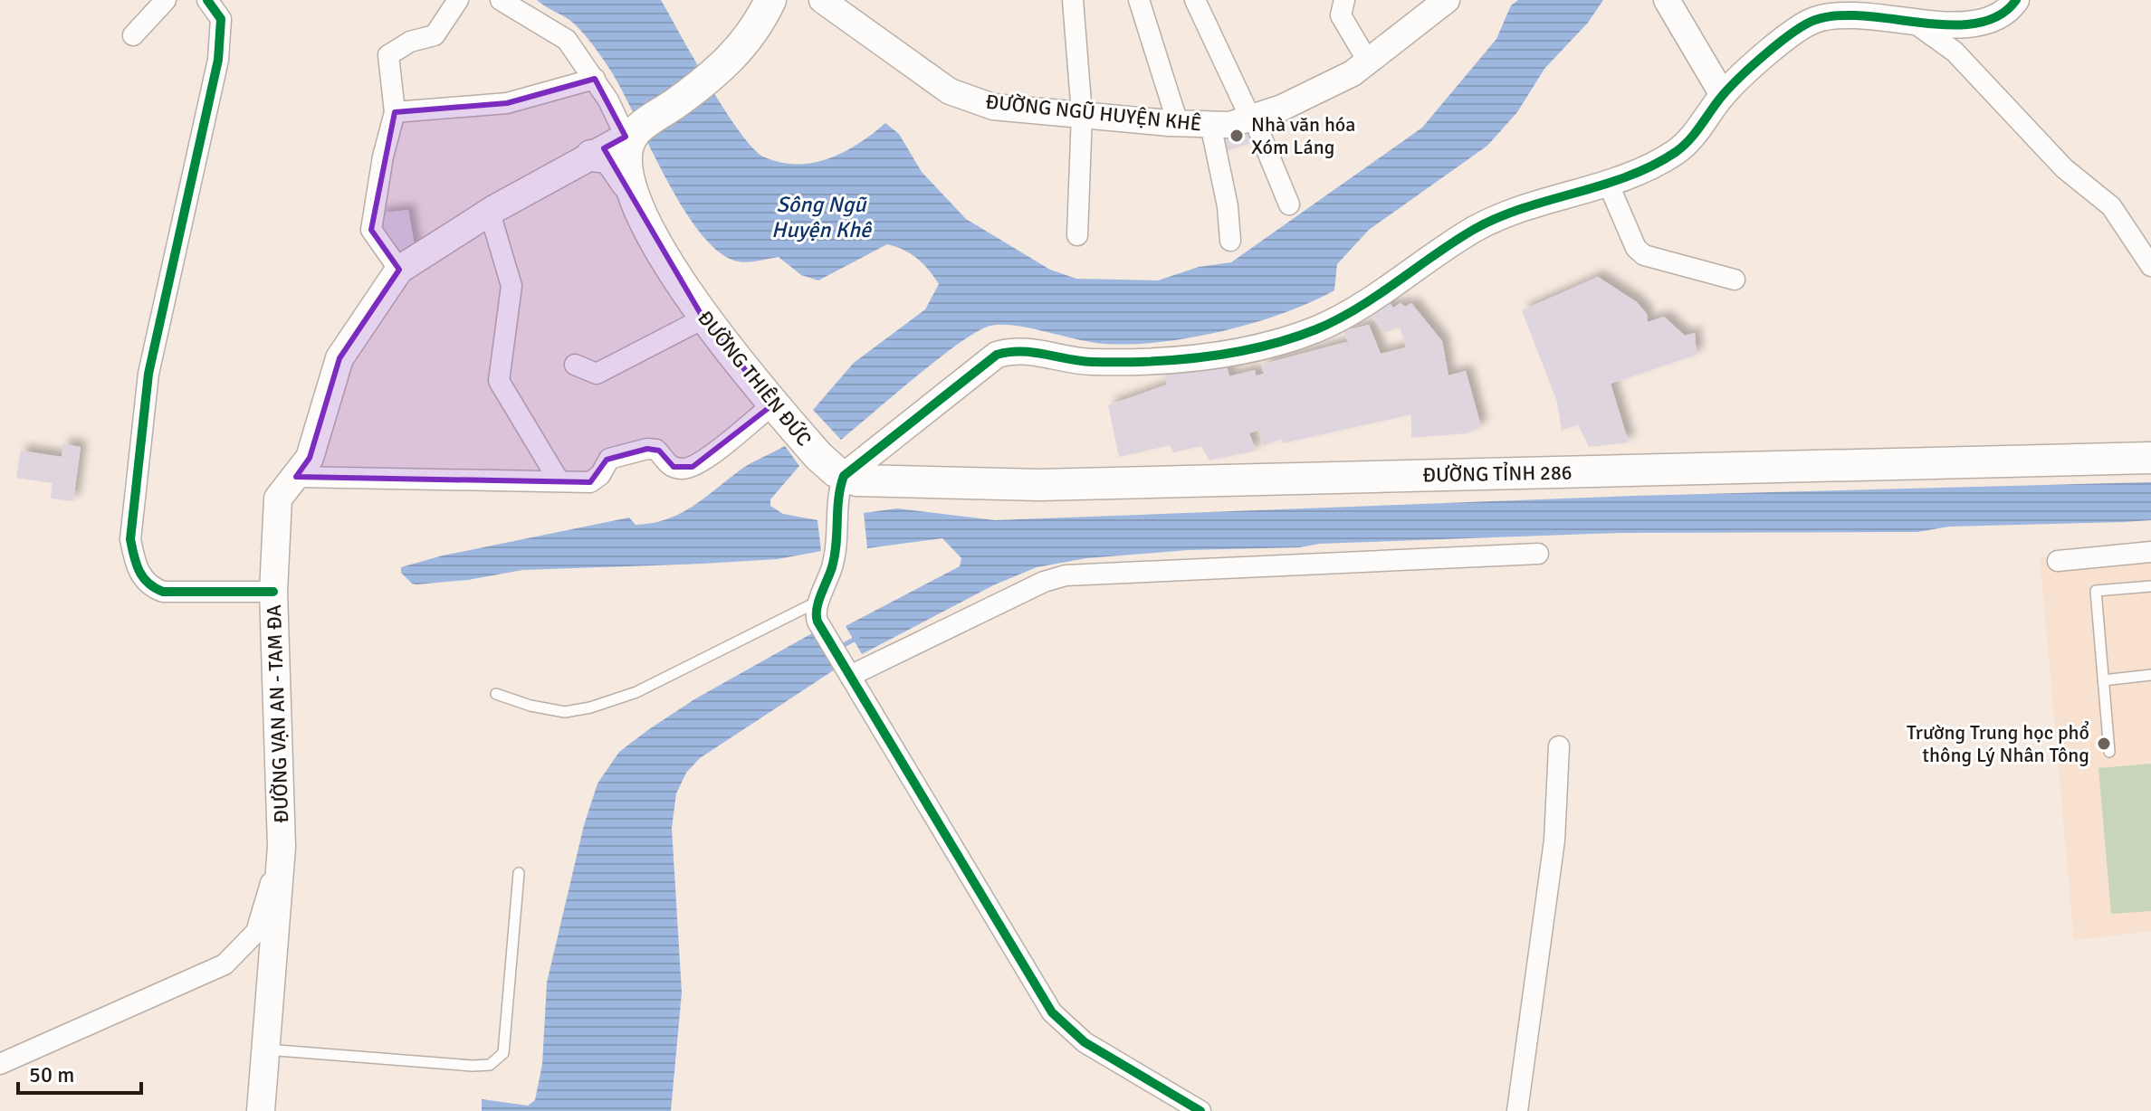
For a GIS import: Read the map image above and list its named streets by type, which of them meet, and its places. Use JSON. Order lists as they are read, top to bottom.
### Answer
{
  "streets": {
    "main road": ["ĐƯỜNG THIÊN ĐỨC", "ĐƯỜNG TỈNH 286", "ĐƯỜNG VẠN AN - TAM ĐA"],
    "street": ["ĐƯỜNG NGŨ HUYỆN KHÊ"]
  },
  "crossings": [
    ["ĐƯỜNG THIÊN ĐỨC", "ĐƯỜNG TỈNH 286"],
    ["ĐƯỜNG THIÊN ĐỨC", "ĐƯỜNG VẠN AN - TAM ĐA"]
  ],
  "water": ["Sông Ngũ Huyện Khê"],
  "places": ["Nhà văn hóa Xóm Láng", "Trường Trung học phổ thông Lý Nhân Tông"],
  "scale_bar": "50 m"
}
